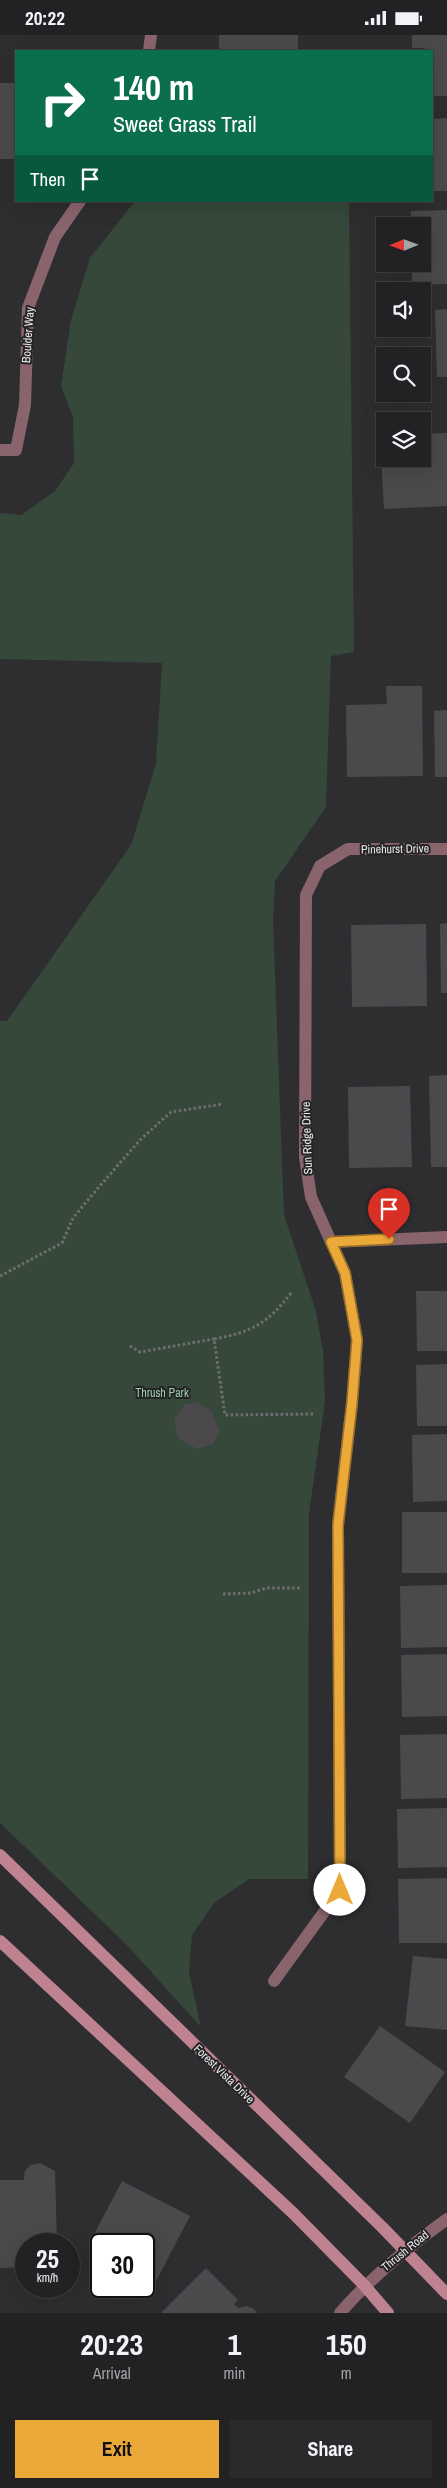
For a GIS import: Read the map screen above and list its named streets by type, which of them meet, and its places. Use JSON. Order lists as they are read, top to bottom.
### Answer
{
  "streets": {
    "main road": ["Forest Vista Drive"],
    "street": [
      "Boulder Way",
      "Pinehurst Drive",
      "Sun Ridge Drive",
      "Thrush Road"
    ]
  },
  "crossings": [
    ["Pinehurst Drive", "Sun Ridge Drive"],
    ["Forest Vista Drive", "Thrush Road"]
  ],
  "parks": ["Thrush Park"],
  "north": "left",
  "page": {
    "status": "20:22",
    "turn": ["140 m", "Sweet Grass Trail"],
    "then": "Then",
    "speed": "25 km/h",
    "limit": "30",
    "eta": [
      "20:23",
      "Arrival",
      "1",
      "min",
      "150",
      "m"
    ],
    "buttons": ["Exit", "Share"]
  }
}
